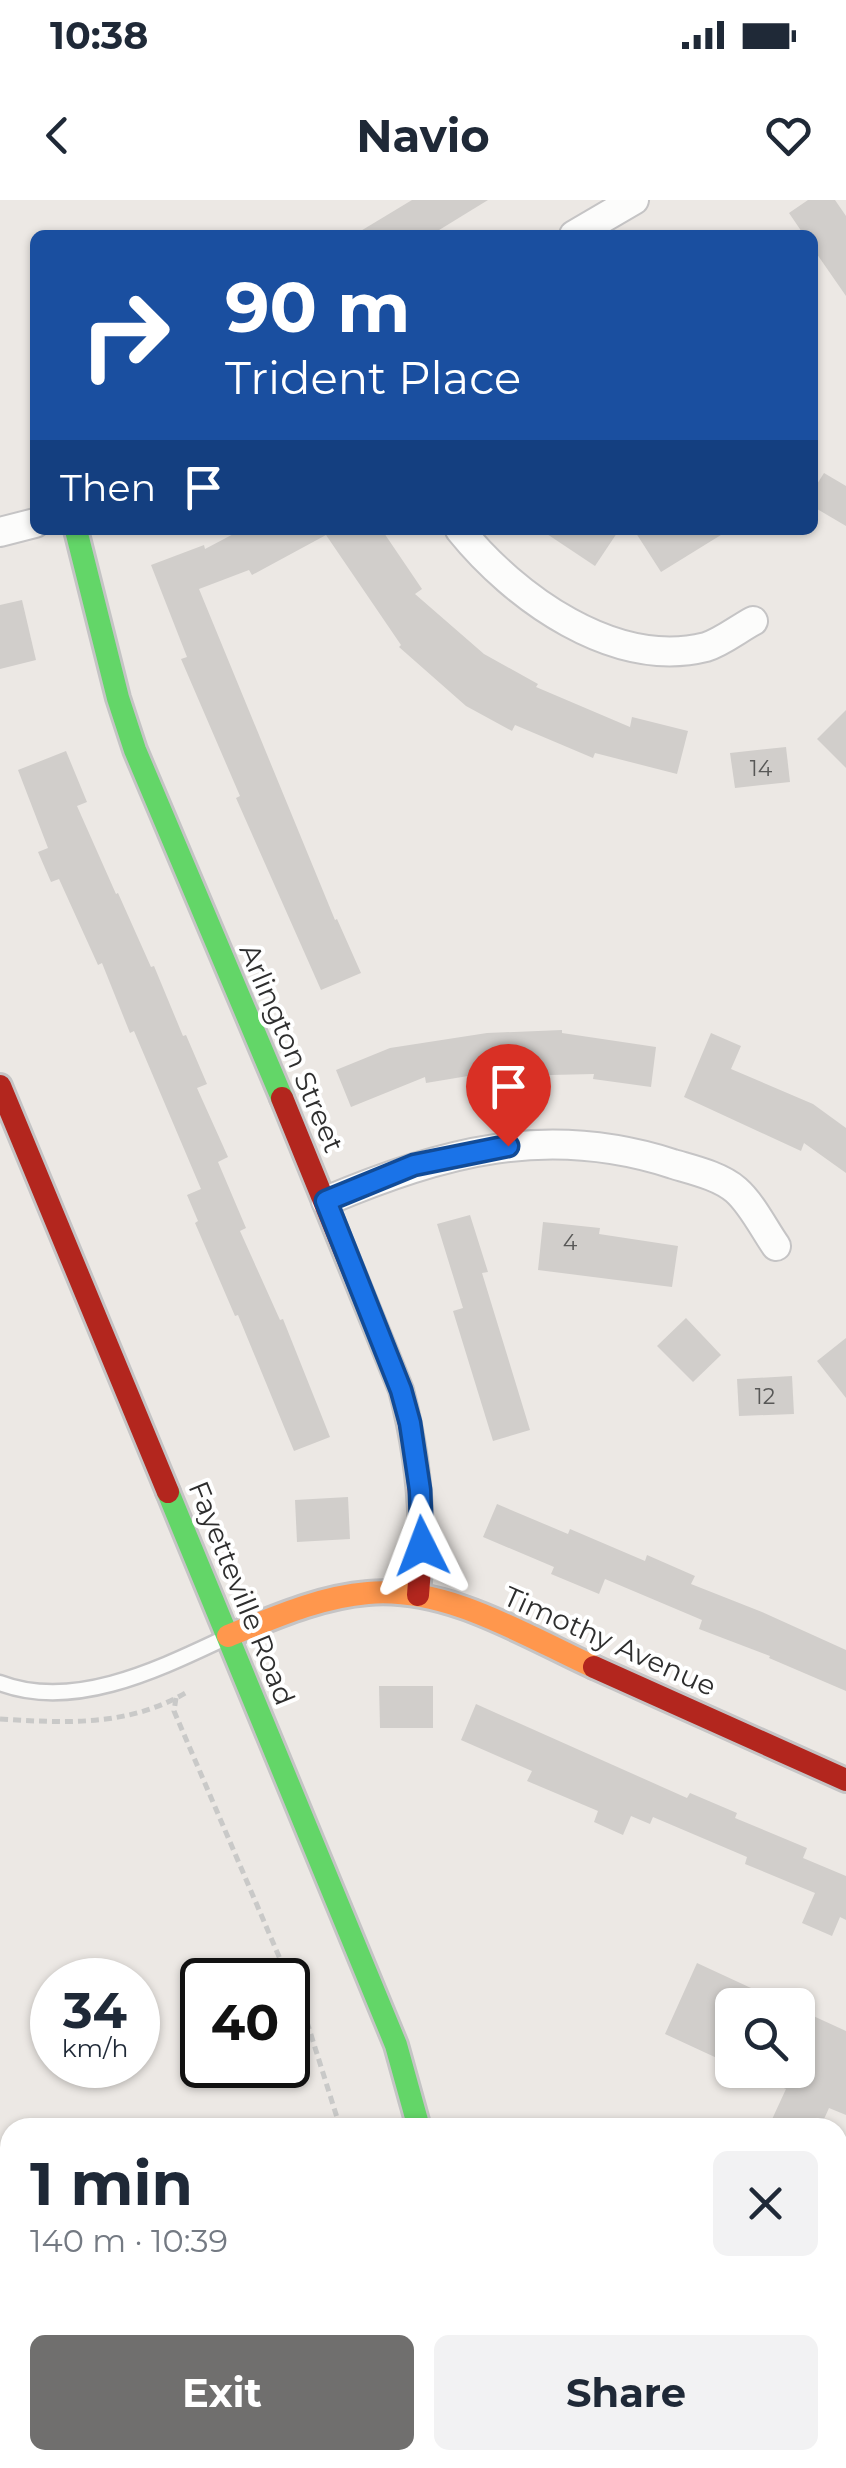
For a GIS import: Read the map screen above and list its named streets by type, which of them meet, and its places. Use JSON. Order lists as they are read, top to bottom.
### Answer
{
  "streets": {
    "street": ["Arlington Street", "Fayetteville Road", "Timothy Avenue"]
  },
  "crossings": [
    ["Arlington Street", "Timothy Avenue"],
    ["Fayetteville Road", "Timothy Avenue"]
  ],
  "house_numbers": ["14", "4", "12"],
  "page": {
    "status": "10:38",
    "header": "Navio",
    "turn": ["90 m", "Trident Place"],
    "then": "Then",
    "speed": "34 km/h",
    "limit": "40",
    "heading": ["1 min", "140 m · 10:39"],
    "buttons": ["Exit", "Share"]
  }
}
